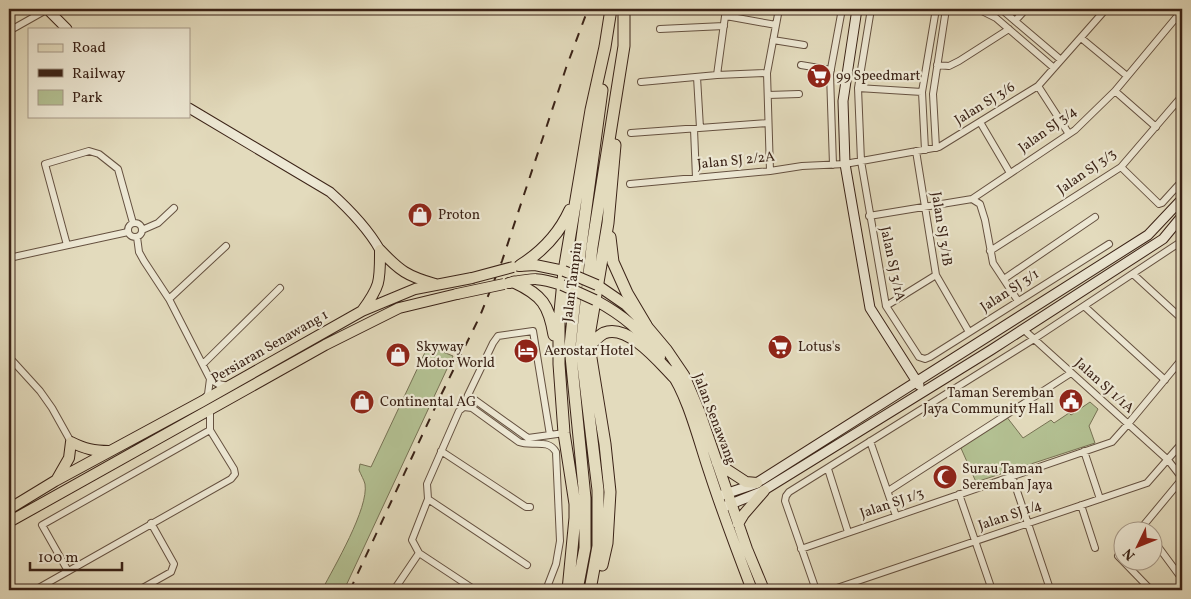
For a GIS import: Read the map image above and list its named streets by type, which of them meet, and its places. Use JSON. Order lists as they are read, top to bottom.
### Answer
{
  "streets": {
    "highway": ["Jalan Tampin"],
    "main road": ["Persiaran Senawang 1", "Jalan Senawang"],
    "street": [
      "Jalan SJ 3/6",
      "Jalan SJ 3/4",
      "Jalan SJ 2/2A",
      "Jalan SJ 3/3",
      "Jalan SJ 3/1B",
      "Jalan SJ 3/1A",
      "Jalan SJ 3/1",
      "Jalan SJ 1/1A",
      "Jalan SJ 1/3",
      "Jalan SJ 1/4"
    ]
  },
  "crossings": [
    ["Jalan SJ 3/6", "Jalan SJ 2/2A"],
    ["Jalan SJ 3/6", "Jalan SJ 3/1B"],
    ["Jalan SJ 3/6", "Jalan SJ 3/1A"],
    ["Jalan SJ 3/4", "Jalan SJ 3/1B"],
    ["Jalan SJ 3/4", "Jalan SJ 3/1A"],
    ["Jalan SJ 3/1B", "Jalan SJ 3/1"],
    ["Jalan SJ 3/1A", "Jalan SJ 3/1"],
    ["Persiaran Senawang 1", "Jalan Senawang"],
    ["Jalan SJ 1/1A", "Jalan SJ 1/3"],
    ["Jalan SJ 1/1A", "Jalan SJ 1/4"]
  ],
  "places": {
    "supermarket": ["99 Speedmart", "Lotus's"],
    "shop": ["Proton", "Skyway Motor World", "Continental AG"],
    "hotel": ["Aerostar Hotel"],
    "public building": ["Taman Seremban Jaya Community Hall"],
    "mosque": ["Surau Taman Seremban Jaya"]
  },
  "legend": ["Road", "Railway", "Park"],
  "scale_bar": "100 m",
  "north": "bottom left"
}
